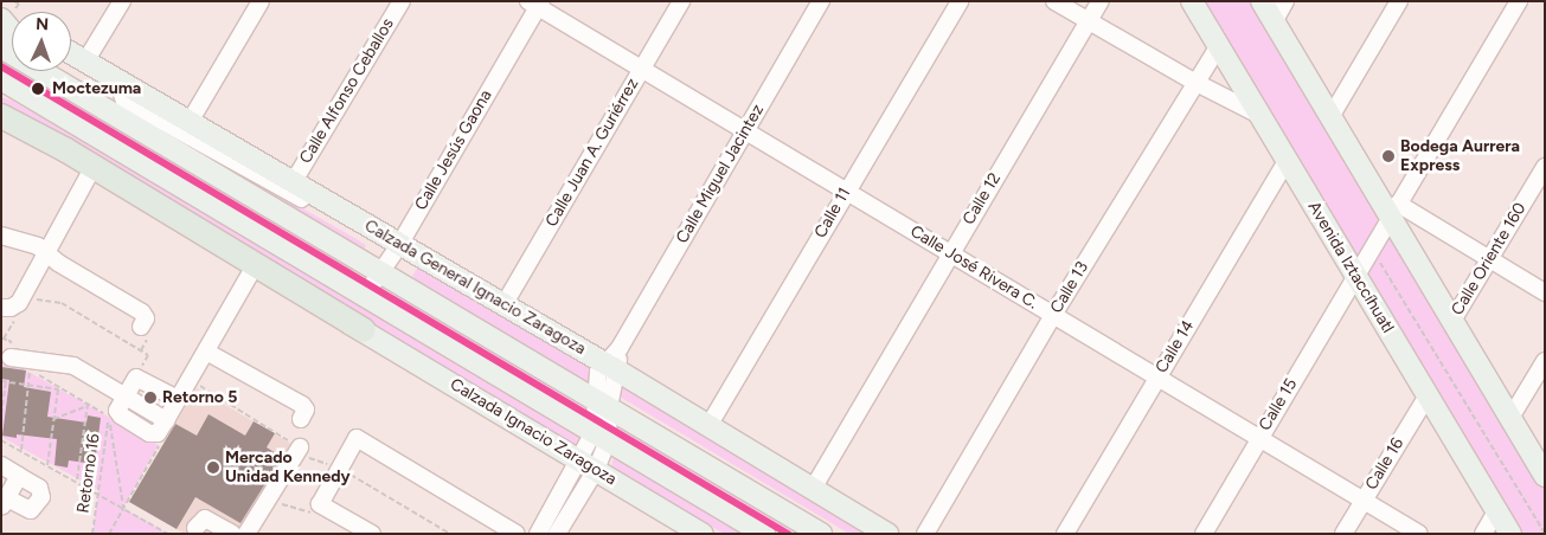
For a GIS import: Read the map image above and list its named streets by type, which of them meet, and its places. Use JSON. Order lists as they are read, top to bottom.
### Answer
{
  "streets": {
    "main road": ["Avenida Iztaccíhuatl", "Calzada General Ignacio Zaragoza", "Calzada Ignacio Zaragoza"],
    "street": [
      "Calle Alfonso Ceballos",
      "Calle Jesús Gaona",
      "Calle Juan A. Guriérrez",
      "Calle Miguel Jacintez",
      "Calle 12",
      "Calle 11",
      "Calle Oriente 160",
      "Calle José Rivera C.",
      "Calle 13",
      "Calle 14",
      "Calle 15",
      "Calle 16"
    ],
    "path": ["Retorno 16"]
  },
  "crossings": [
    ["Calle Alfonso Ceballos", "Calzada General Ignacio Zaragoza"],
    ["Calle Jesús Gaona", "Calle José Rivera C."],
    ["Calle Jesús Gaona", "Calzada General Ignacio Zaragoza"],
    ["Calle Juan A. Guriérrez", "Calle José Rivera C."],
    ["Calle Juan A. Guriérrez", "Calzada General Ignacio Zaragoza"],
    ["Calle Miguel Jacintez", "Calle José Rivera C."],
    ["Calle Miguel Jacintez", "Calzada General Ignacio Zaragoza"],
    ["Calle 12", "Calle José Rivera C."],
    ["Calle 12", "Calzada General Ignacio Zaragoza"],
    ["Calle 11", "Calle José Rivera C."],
    ["Calle 11", "Calzada General Ignacio Zaragoza"],
    ["Calle José Rivera C.", "Calle 13"],
    ["Calle José Rivera C.", "Calle 14"],
    ["Calle José Rivera C.", "Calle 15"],
    ["Calle José Rivera C.", "Calle 16"],
    ["Avenida Iztaccíhuatl", "Calle 13"],
    ["Avenida Iztaccíhuatl", "Calle 14"],
    ["Avenida Iztaccíhuatl", "Calle 15"],
    ["Avenida Iztaccíhuatl", "Calle 16"]
  ],
  "places": [
    "Moctezuma",
    "Bodega Aurrera Express",
    "Retorno 5",
    "Mercado Unidad Kennedy"
  ],
  "north": "top"
}
